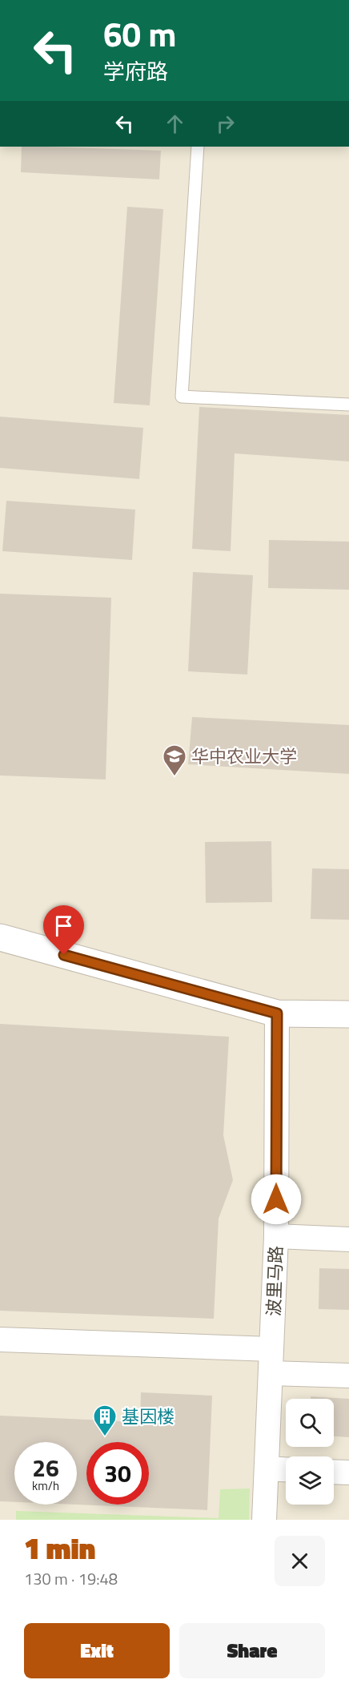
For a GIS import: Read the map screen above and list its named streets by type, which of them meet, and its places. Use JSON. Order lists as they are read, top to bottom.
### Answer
{
  "streets": {
    "street": ["波里马路"]
  },
  "places": {
    "school or university": ["华中农业大学"],
    "building": ["基因楼"]
  },
  "page": {
    "turn": ["60 m", "学府路"],
    "speed": "26 km/h",
    "limit": "30",
    "heading": ["1 min", "130 m · 19:48"],
    "buttons": ["Exit", "Share"]
  }
}
